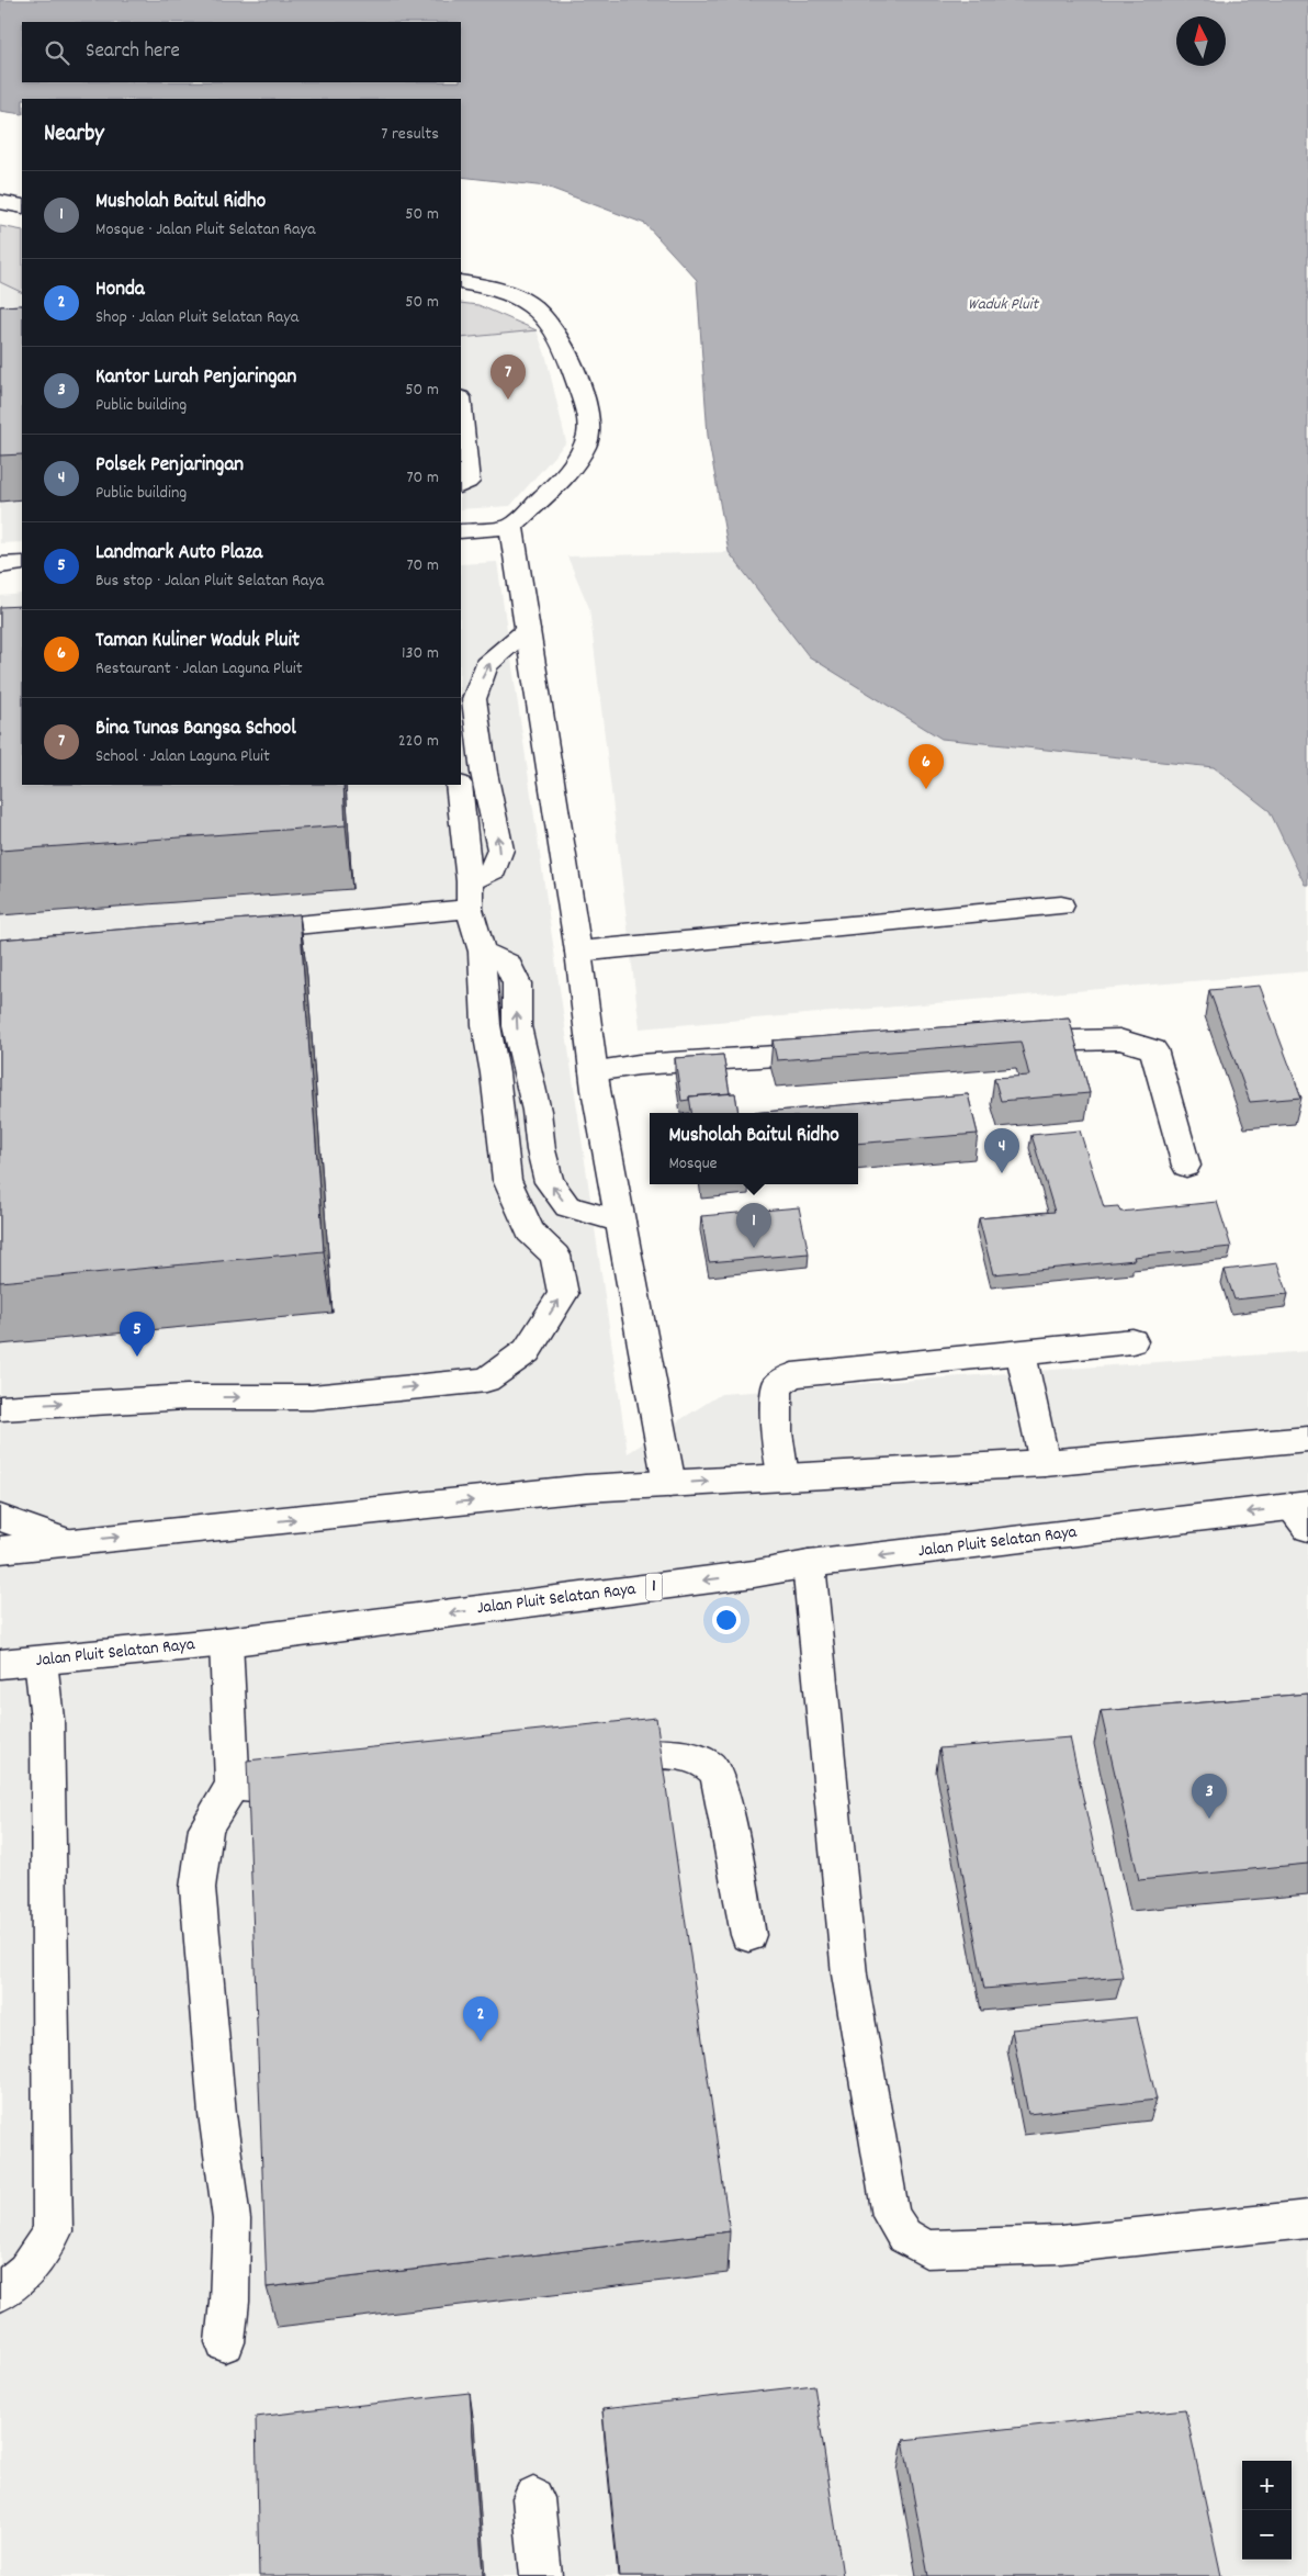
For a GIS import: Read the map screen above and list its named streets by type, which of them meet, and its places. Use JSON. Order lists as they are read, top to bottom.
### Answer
{
  "streets": {
    "main road": ["Jalan Pluit Selatan Raya", "1"]
  },
  "water": ["Waduk Pluit"],
  "north": "top",
  "page": {
    "search": "Search here",
    "heading": ["Nearby", "7 results"],
    "list": [
      {
        "mark": "1",
        "name": "Musholah Baitul Ridho",
        "note": "Mosque · Jalan Pluit Selatan Raya",
        "value": "50 m"
      },
      {
        "mark": "2",
        "name": "Honda",
        "note": "Shop · Jalan Pluit Selatan Raya",
        "value": "50 m"
      },
      {
        "mark": "3",
        "name": "Kantor Lurah Penjaringan",
        "note": "Public building",
        "value": "50 m"
      },
      {
        "mark": "4",
        "name": "Polsek Penjaringan",
        "note": "Public building",
        "value": "70 m"
      },
      {
        "mark": "5",
        "name": "Landmark Auto Plaza",
        "note": "Bus stop · Jalan Pluit Selatan Raya",
        "value": "70 m"
      },
      {
        "mark": "6",
        "name": "Taman Kuliner Waduk Pluit",
        "note": "Restaurant · Jalan Laguna Pluit",
        "value": "130 m"
      },
      {
        "mark": "7",
        "name": "Bina Tunas Bangsa School",
        "note": "School · Jalan Laguna Pluit",
        "value": "220 m"
      }
    ],
    "pins": [
      "7",
      "6",
      "4",
      "1",
      "5",
      "3",
      "2"
    ],
    "popup": ["Musholah Baitul Ridho", "Mosque"],
    "map_buttons": ["+", "−"]
  }
}
